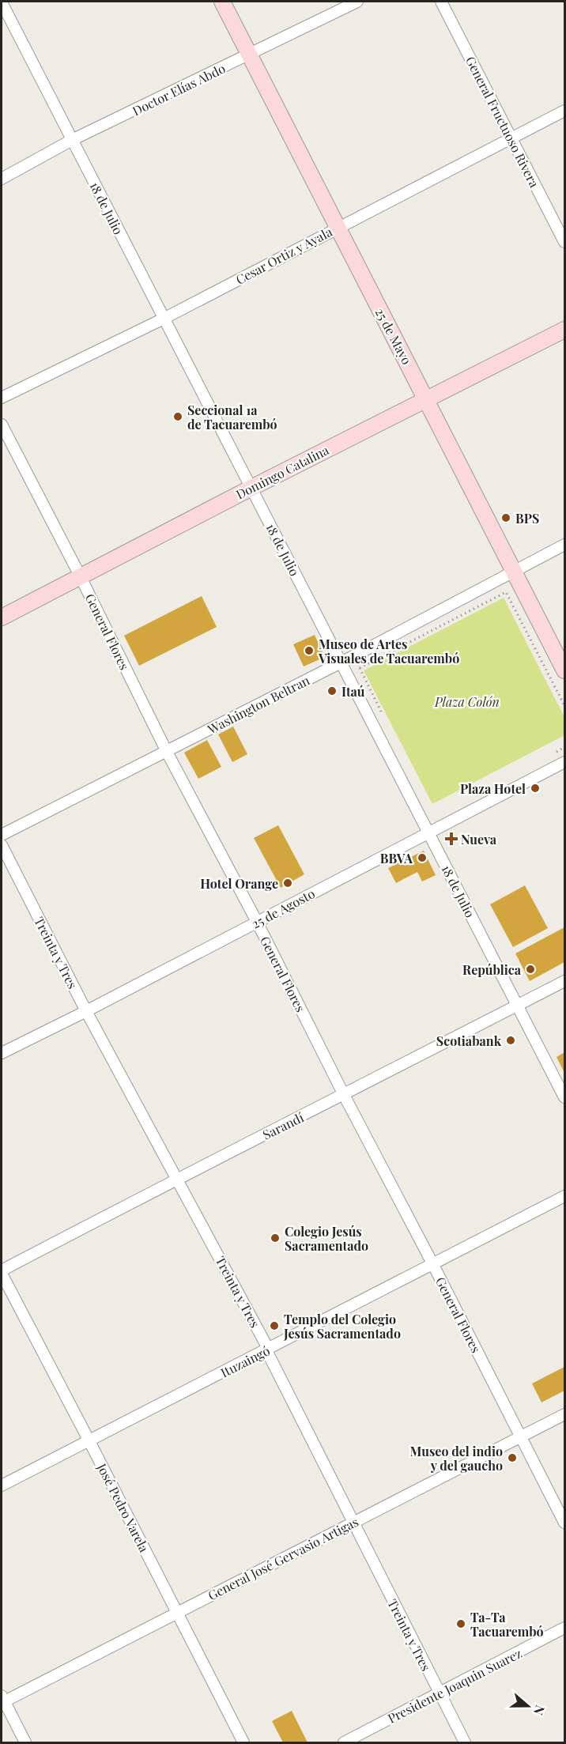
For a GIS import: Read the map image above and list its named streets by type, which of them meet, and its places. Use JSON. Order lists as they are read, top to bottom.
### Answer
{
  "streets": {
    "street": [
      "Doctor Elías Abdo",
      "General Fructuoso Rivera",
      "18 de Julio",
      "Cesar Ortiz y Ayala",
      "25 de Mayo",
      "Domingo Catalina",
      "General Flores",
      "Washington Beltran",
      "25 de Agosto",
      "Treinta y Tres",
      "Sarandí",
      "Ituzaingó",
      "José Pedro Varela",
      "General José Gervasio Artigas",
      "Presidente Joaquin Suarez"
    ]
  },
  "crossings": [
    ["Doctor Elías Abdo", "18 de Julio"],
    ["Doctor Elías Abdo", "25 de Mayo"],
    ["General Fructuoso Rivera", "Cesar Ortiz y Ayala"],
    ["18 de Julio", "Cesar Ortiz y Ayala"],
    ["18 de Julio", "Domingo Catalina"],
    ["18 de Julio", "Washington Beltran"],
    ["18 de Julio", "25 de Agosto"],
    ["18 de Julio", "Sarandí"],
    ["Cesar Ortiz y Ayala", "25 de Mayo"],
    ["25 de Mayo", "Domingo Catalina"],
    ["25 de Mayo", "Washington Beltran"],
    ["Domingo Catalina", "General Flores"],
    ["General Flores", "Washington Beltran"],
    ["General Flores", "25 de Agosto"],
    ["General Flores", "Sarandí"],
    ["General Flores", "Ituzaingó"],
    ["General Flores", "General José Gervasio Artigas"],
    ["25 de Agosto", "Treinta y Tres"],
    ["Treinta y Tres", "Sarandí"],
    ["Treinta y Tres", "Ituzaingó"],
    ["Treinta y Tres", "General José Gervasio Artigas"],
    ["Treinta y Tres", "Presidente Joaquin Suarez"],
    ["Sarandí", "José Pedro Varela"],
    ["Ituzaingó", "José Pedro Varela"],
    ["José Pedro Varela", "General José Gervasio Artigas"]
  ],
  "parks": ["Plaza Colón"],
  "places": {
    "other": [
      "Seccional 1a de Tacuarembó",
      "BPS",
      "Museo de Artes Visuales de Tacuarembó",
      "Itaú",
      "Plaza Hotel",
      "BBVA",
      "Hotel Orange",
      "República",
      "Scotiabank",
      "Colegio Jesús Sacramentado",
      "Templo del Colegio Jesús Sacramentado",
      "Museo del indio y del gaucho",
      "Ta-Ta Tacuarembó"
    ],
    "health": ["Nueva"]
  },
  "north": "right"
}
